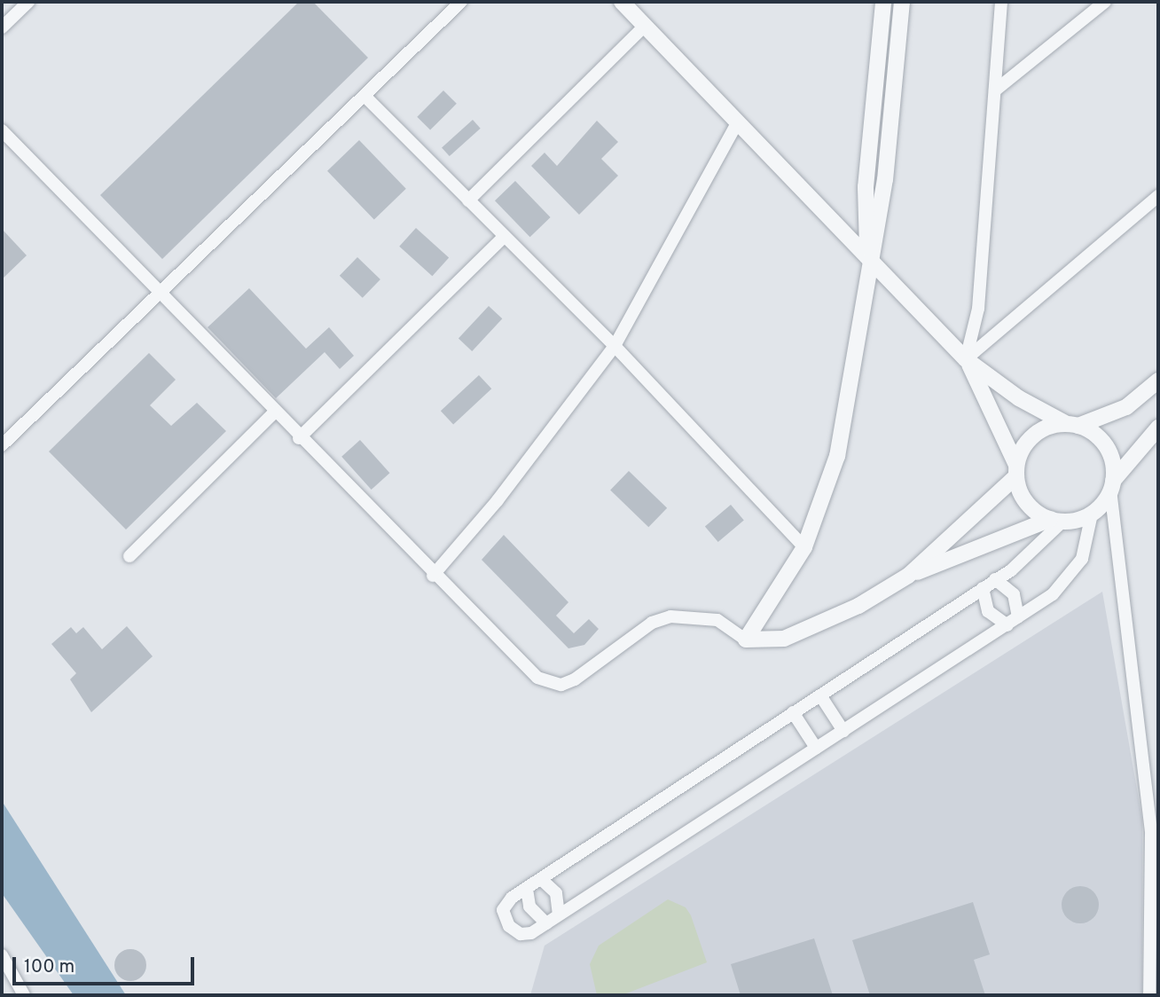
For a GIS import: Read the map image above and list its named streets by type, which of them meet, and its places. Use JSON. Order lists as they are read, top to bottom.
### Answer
{
  "scale_bar": "100 m"
}
